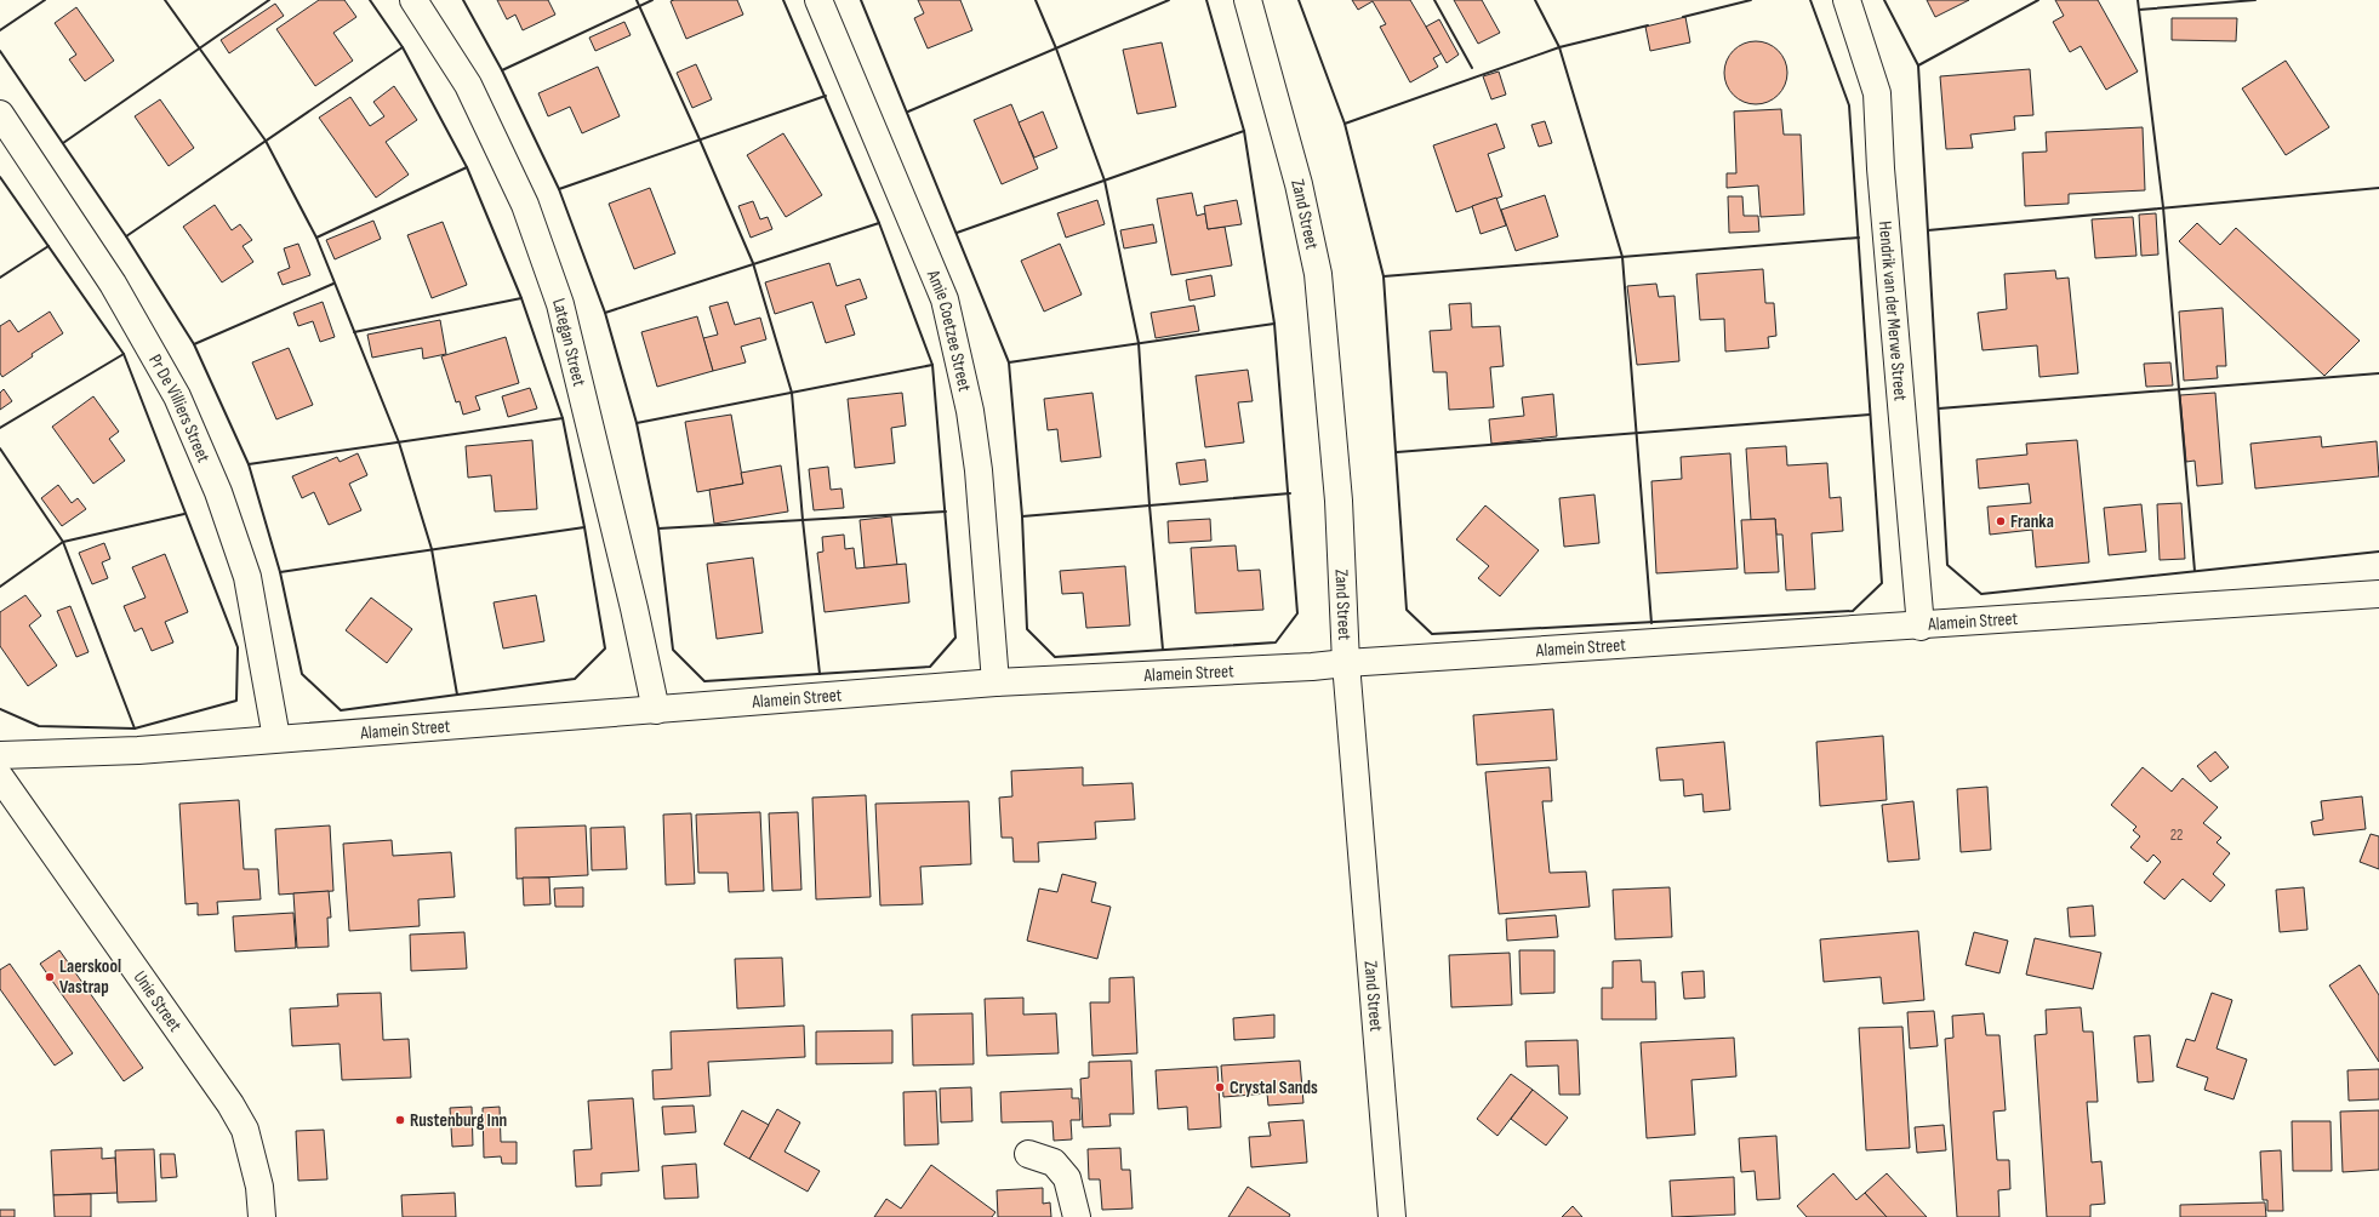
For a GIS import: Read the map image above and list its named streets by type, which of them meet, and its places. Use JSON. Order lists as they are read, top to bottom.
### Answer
{
  "streets": {
    "street": [
      "Zand Street",
      "Hendrik van der Merwe Street",
      "Amie Coetzee Street",
      "Lategan Street",
      "Pr De Villiers Street",
      "Alamein Street",
      "Unie Street"
    ]
  },
  "crossings": [
    ["Zand Street", "Alamein Street"],
    ["Hendrik van der Merwe Street", "Alamein Street"],
    ["Amie Coetzee Street", "Alamein Street"],
    ["Lategan Street", "Alamein Street"],
    ["Pr De Villiers Street", "Alamein Street"]
  ],
  "places": [
    "Franka",
    "Laerskool Vastrap",
    "Crystal Sands",
    "Rustenburg Inn"
  ],
  "house_numbers": ["22"]
}
